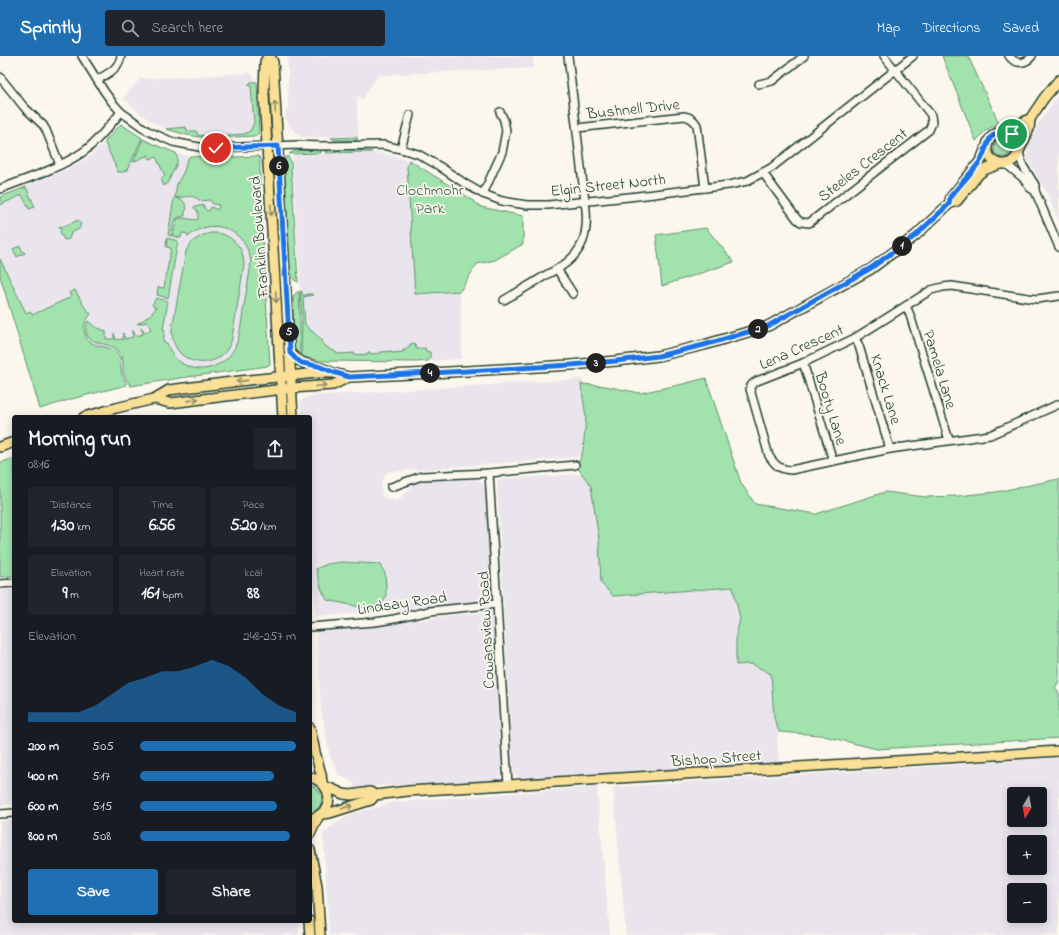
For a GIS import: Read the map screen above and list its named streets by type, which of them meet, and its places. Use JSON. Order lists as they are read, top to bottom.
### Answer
{
  "streets": {
    "main road": ["Franklin Boulevard", "Bishop Street"],
    "street": [
      "Bushnell Drive",
      "Steeles Crescent",
      "Elgin Street North",
      "Lena Crescent",
      "Pamela Lane",
      "Knack Lane",
      "Booty Lane",
      "Lindsay Road",
      "Cowansview Road"
    ]
  },
  "crossings": [
    ["Bushnell Drive", "Elgin Street North"],
    ["Steeles Crescent", "Elgin Street North"],
    ["Elgin Street North", "Franklin Boulevard"],
    ["Lena Crescent", "Pamela Lane"],
    ["Lena Crescent", "Knack Lane"],
    ["Lena Crescent", "Booty Lane"],
    ["Lindsay Road", "Cowansview Road"],
    ["Cowansview Road", "Bishop Street"]
  ],
  "parks": ["Clochmohr Park"],
  "north": "bottom",
  "page": {
    "header": "Sprintly",
    "search": "Search here",
    "nav": ["Map", "Directions", "Saved"],
    "pins": [
      "6",
      "1",
      "2",
      "5",
      "3",
      "4"
    ],
    "heading": ["Morning run", "08:16"],
    "stats": [
      ["Distance", "1.30 km"],
      ["Time", "6:56"],
      ["Pace", "5:20 /km"],
      ["Elevation", "9 m"],
      ["Heart rate", "161 bpm"],
      ["kcal", "88"]
    ],
    "chart": ["Elevation", "248–257 m"],
    "list": [
      {
        "name": "200 m",
        "note": "5:05"
      },
      {
        "name": "400 m",
        "note": "5:17"
      },
      {
        "name": "600 m",
        "note": "5:15"
      },
      {
        "name": "800 m",
        "note": "5:08"
      }
    ],
    "map_buttons": ["+", "−"],
    "buttons": ["Save", "Share"]
  }
}
